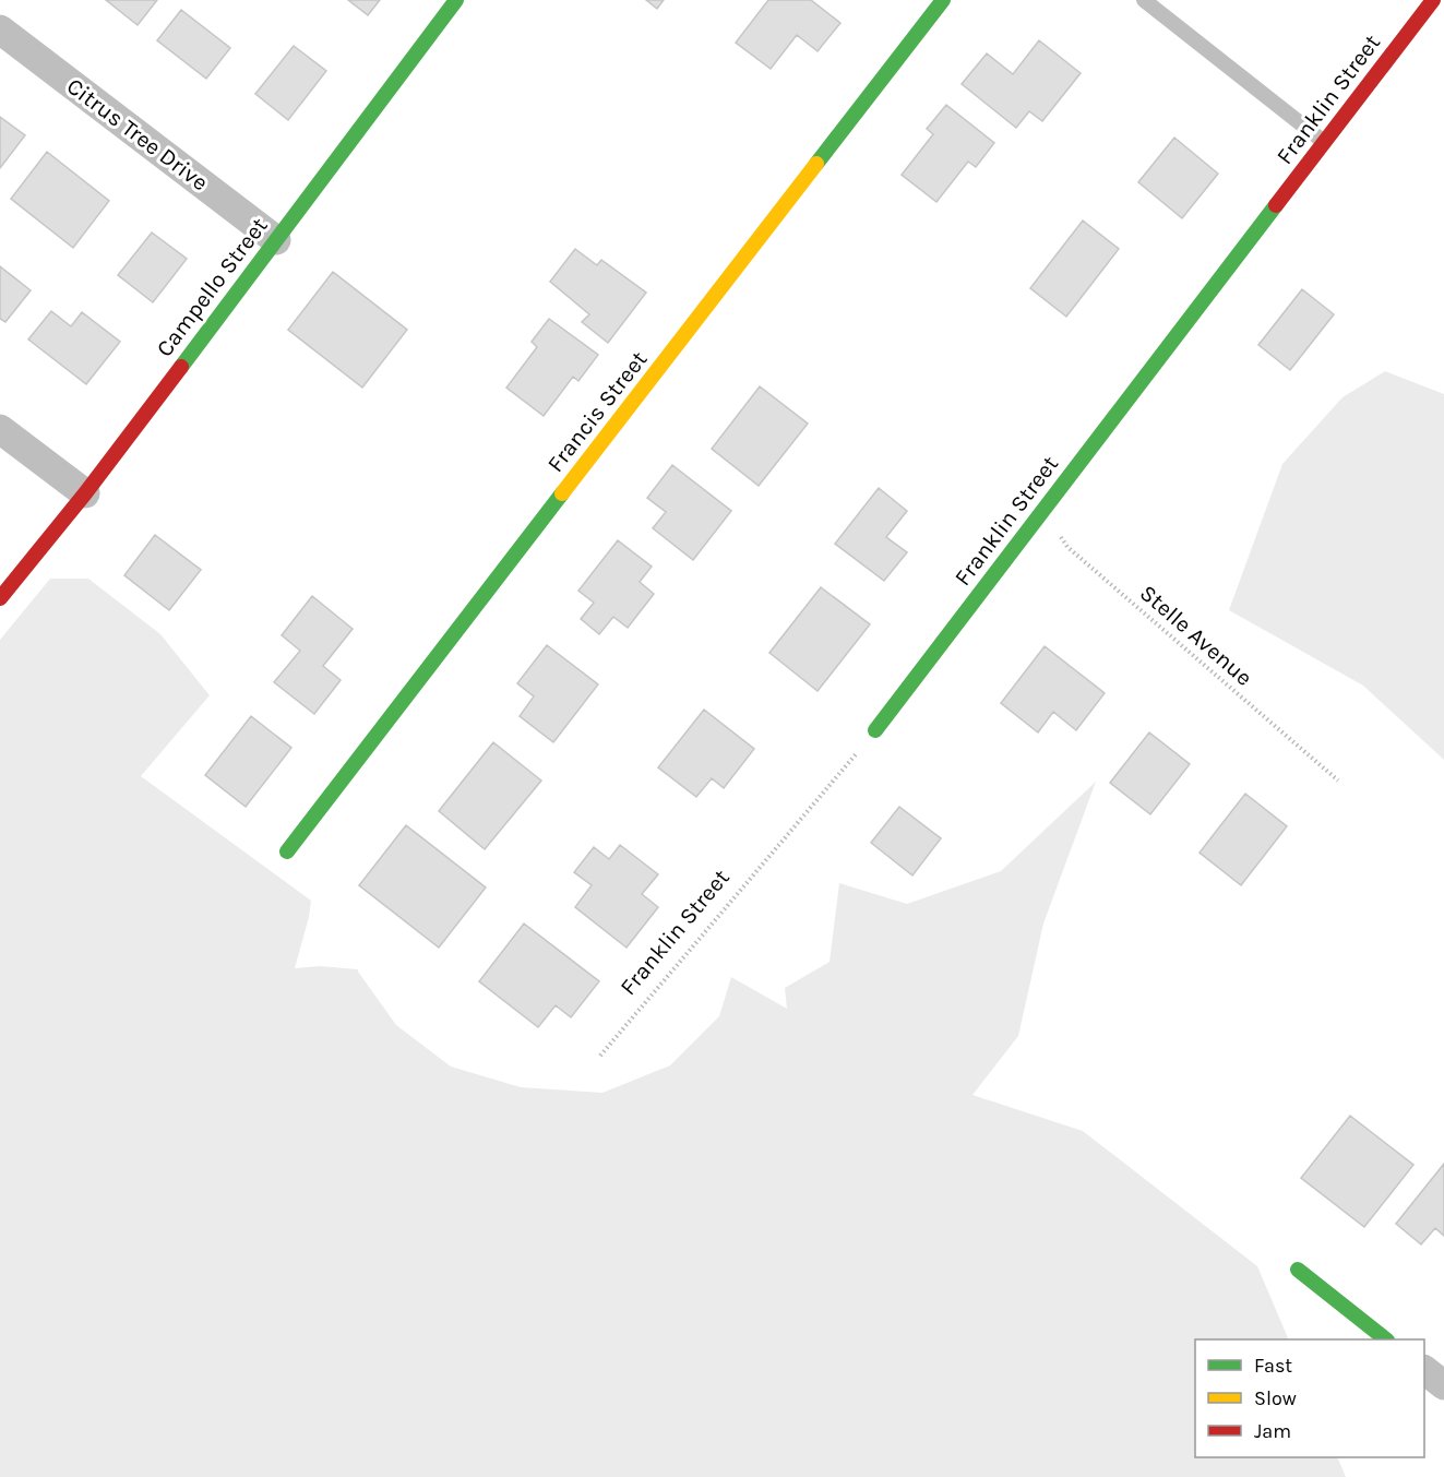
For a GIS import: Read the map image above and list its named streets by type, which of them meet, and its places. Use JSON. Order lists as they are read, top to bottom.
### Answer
{
  "streets": {
    "street": [
      "Franklin Street",
      "Citrus Tree Drive",
      "Campello Street",
      "Francis Street"
    ],
    "path": ["Stelle Avenue"]
  },
  "crossings": [
    ["Franklin Street", "Stelle Avenue"],
    ["Citrus Tree Drive", "Campello Street"]
  ],
  "legend": ["Fast", "Slow", "Jam"]
}
